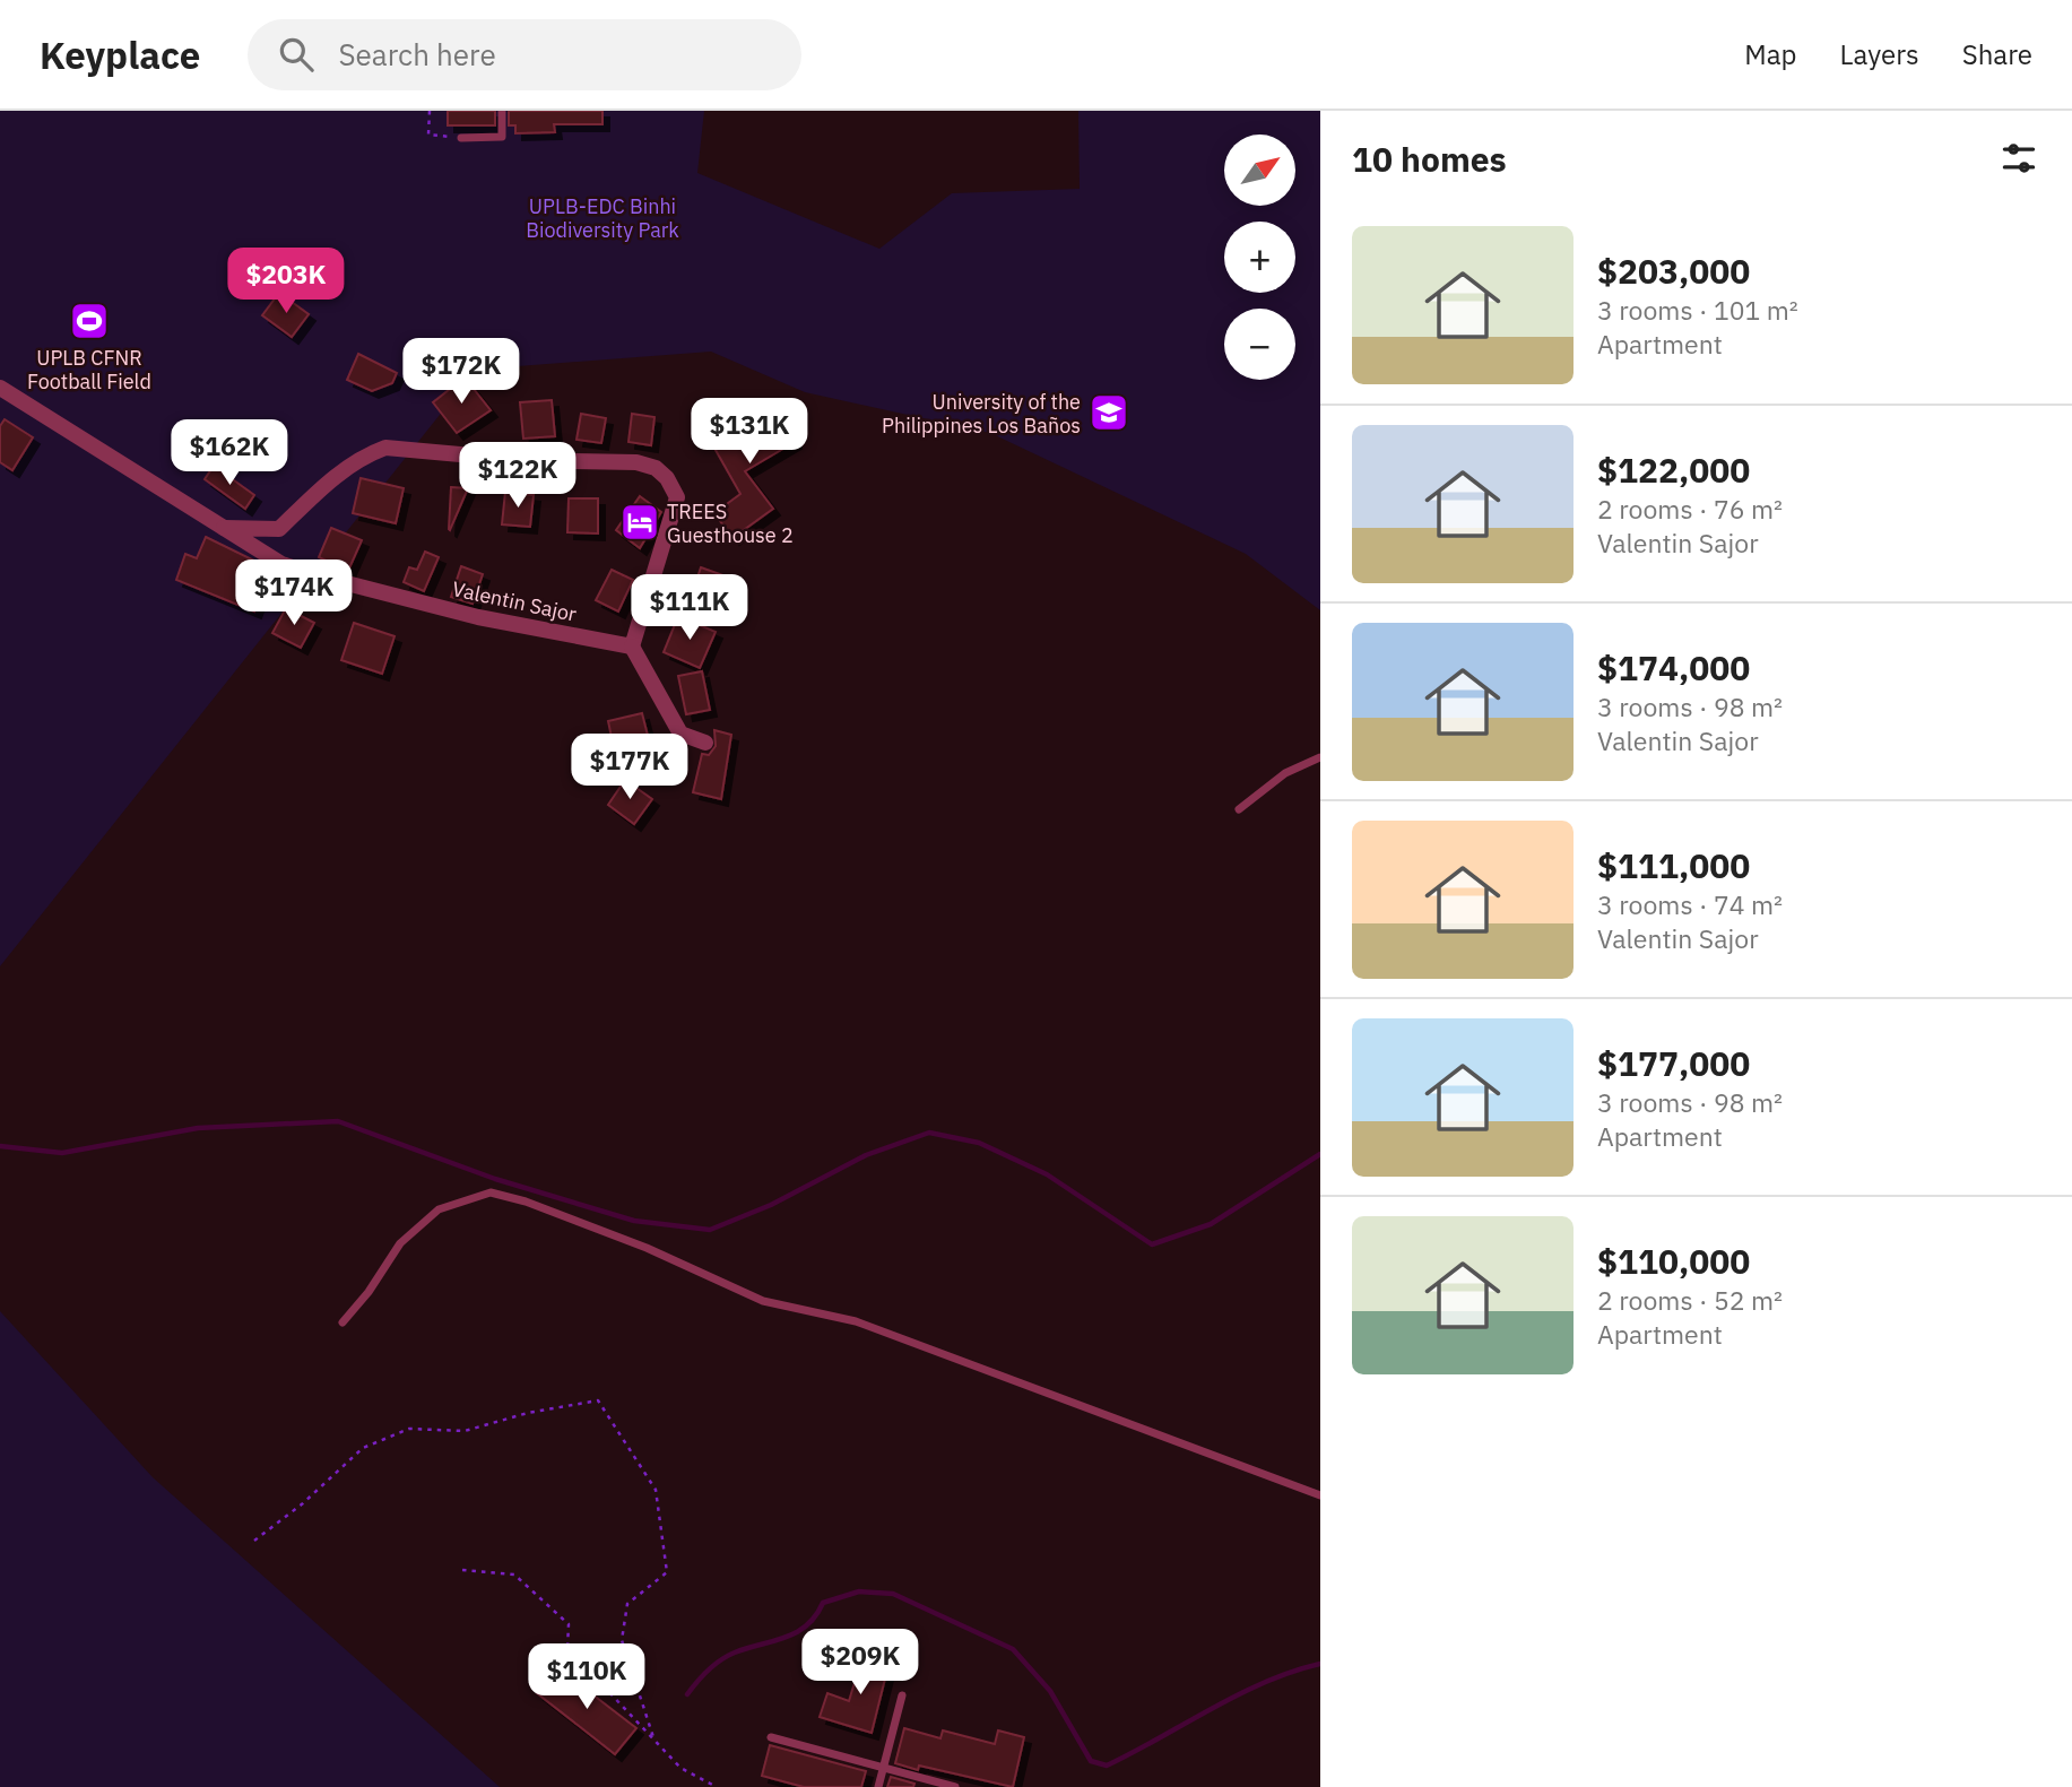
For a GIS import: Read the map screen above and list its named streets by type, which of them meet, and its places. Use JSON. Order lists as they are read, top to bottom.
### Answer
{
  "streets": {
    "street": ["Valentin Sajor"]
  },
  "parks": ["UPLB-EDC Binhi Biodiversity Park"],
  "places": {
    "sports": ["UPLB CFNR Football Field"],
    "school or university": ["University of the Philippines Los Baños"],
    "hotel": ["TREES Guesthouse 2"]
  },
  "north": "top right",
  "page": {
    "header": "Keyplace",
    "search": "Search here",
    "nav": ["Map", "Layers", "Share"],
    "heading": "10 homes",
    "map_buttons": ["+", "−"],
    "list": [
      {
        "name": "$203,000",
        "note": "3 rooms · 101 m² · Apartment"
      },
      {
        "name": "$122,000",
        "note": "2 rooms · 76 m² · Valentin Sajor"
      },
      {
        "name": "$174,000",
        "note": "3 rooms · 98 m² · Valentin Sajor"
      },
      {
        "name": "$111,000",
        "note": "3 rooms · 74 m² · Valentin Sajor"
      },
      {
        "name": "$177,000",
        "note": "3 rooms · 98 m² · Apartment"
      },
      {
        "name": "$110,000",
        "note": "2 rooms · 52 m² · Apartment"
      }
    ],
    "price": [
      "$203K",
      "$172K",
      "$131K",
      "$162K",
      "$122K",
      "$174K",
      "$111K",
      "$177K",
      "$209K",
      "$110K"
    ]
  }
}
